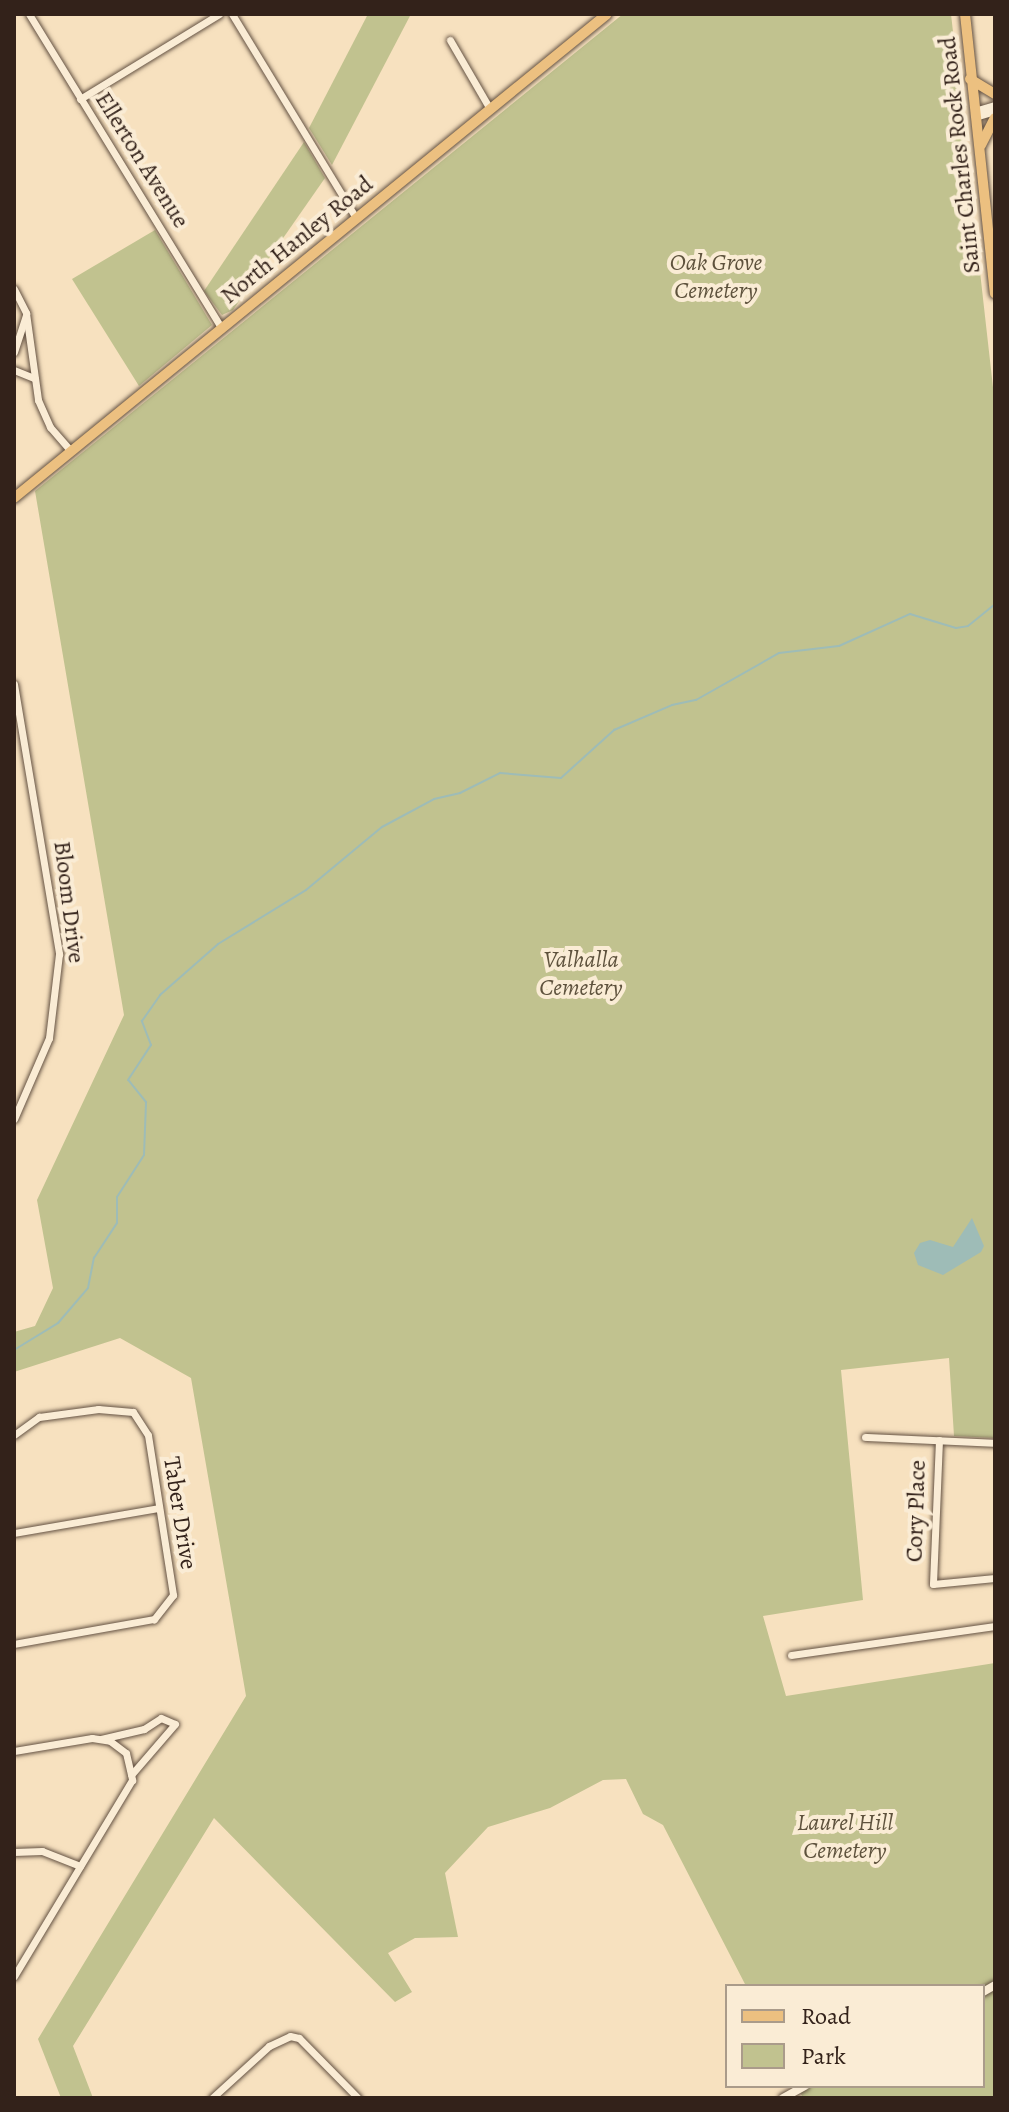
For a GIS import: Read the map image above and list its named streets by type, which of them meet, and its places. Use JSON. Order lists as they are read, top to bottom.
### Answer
{
  "streets": {
    "main road": ["Saint Charles Rock Road", "North Hanley Road"],
    "street": [
      "Ellerton Avenue",
      "Bloom Drive",
      "Cory Place",
      "Taber Drive"
    ]
  },
  "crossings": [
    ["Ellerton Avenue", "North Hanley Road"]
  ],
  "parks": ["Oak Grove Cemetery", "Valhalla Cemetery", "Laurel Hill Cemetery"],
  "legend": ["Road", "Park"]
}
